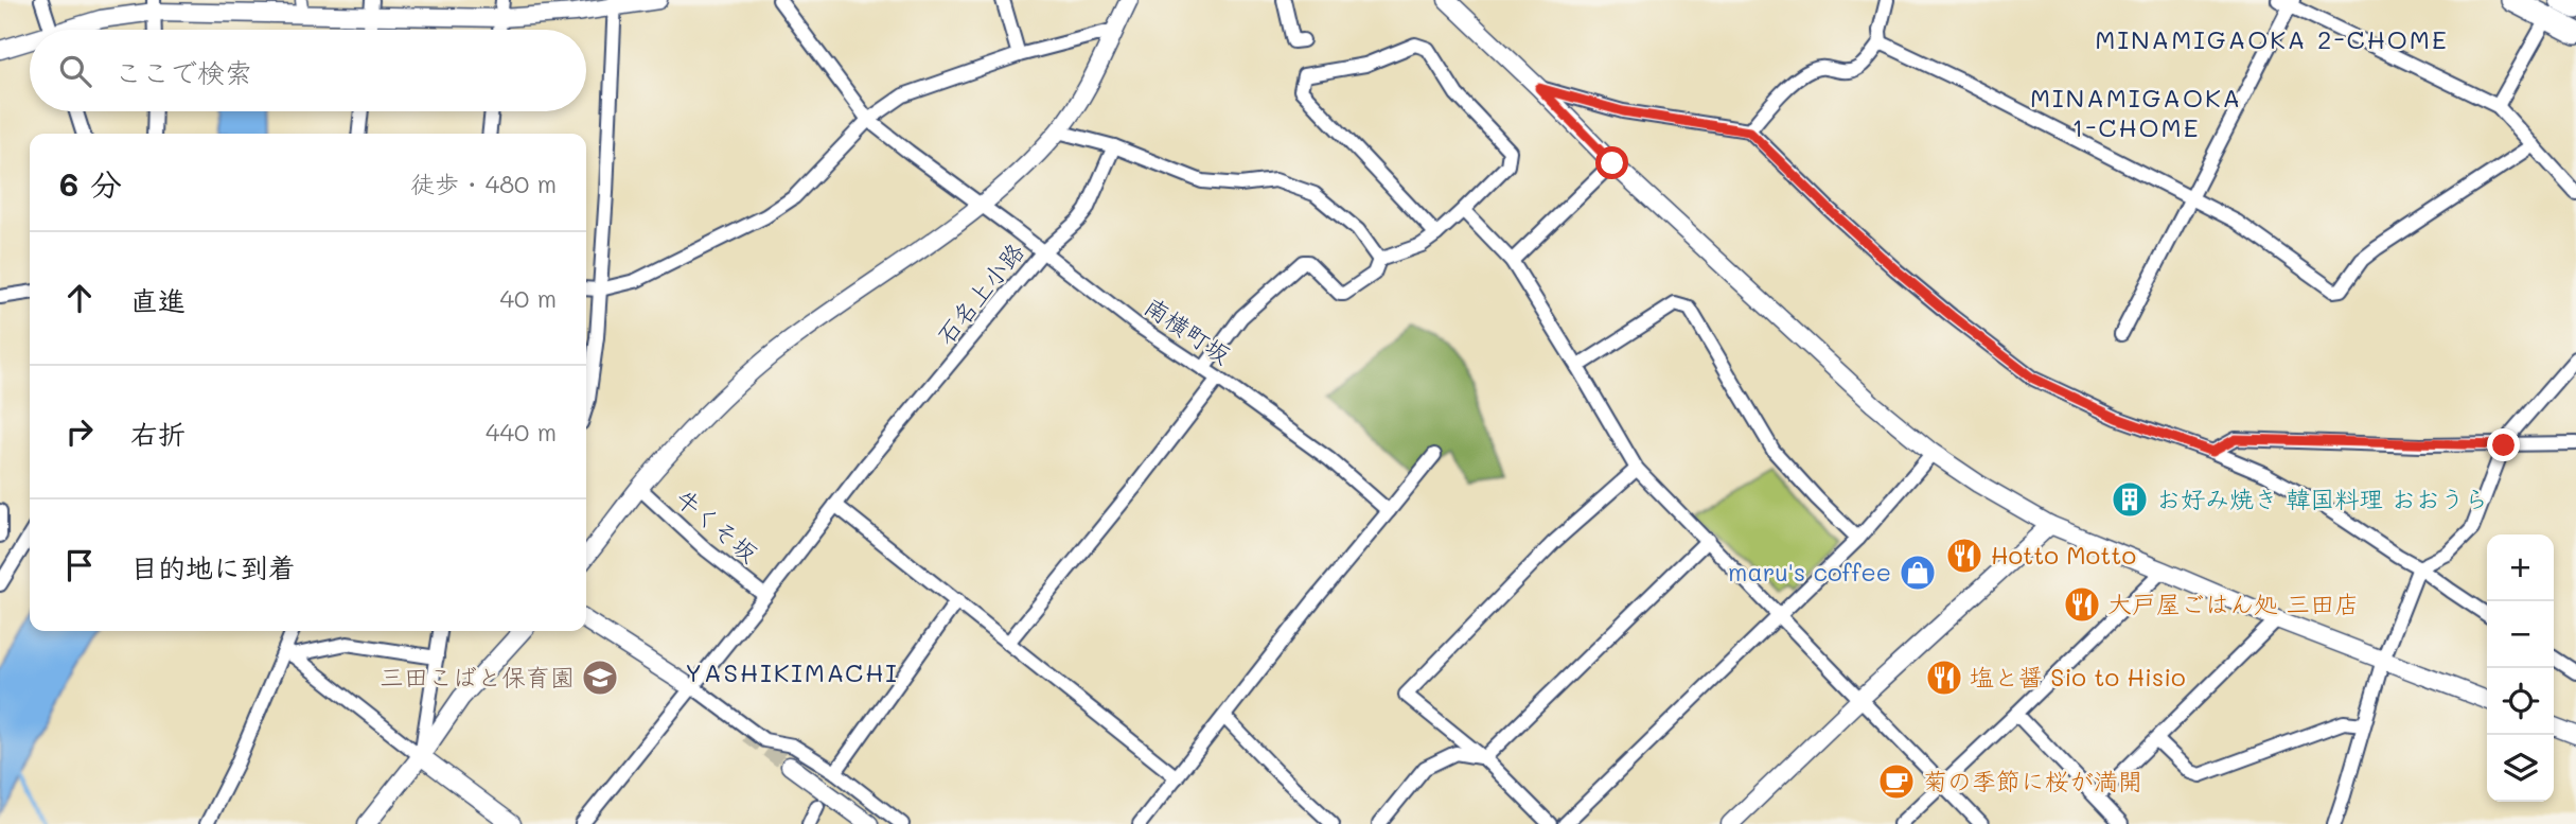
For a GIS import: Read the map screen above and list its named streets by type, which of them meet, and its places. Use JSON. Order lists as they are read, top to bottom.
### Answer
{
  "streets": {
    "street": ["石名上小路", "南横町坂", "牛くそ坂"]
  },
  "crossings": [
    ["石名上小路", "南横町坂"],
    ["石名上小路", "牛くそ坂"]
  ],
  "districts": ["MINAMIGAOKA 2-CHOME", "MINAMIGAOKA 1-CHOME", "YASHIKIMACHI"],
  "places": {
    "building": ["お好み焼き 韓国料理 おおうら"],
    "restaurant": ["Hotto Motto", "大戸屋ごはん処 三田店", "塩と醤 Sio to Hisio"],
    "shop": ["maru's coffee"],
    "school or university": ["三田こばと保育園"],
    "cafe": ["菊の季節に桜が満開"]
  },
  "page": {
    "search": "ここで検索",
    "heading": ["6 分", "徒歩 · 480 m"],
    "list": [
      ["直進", "40 m"],
      ["右折", "440 m"],
      "目的地に到着"
    ],
    "map_buttons": ["+", "−"]
  }
}
